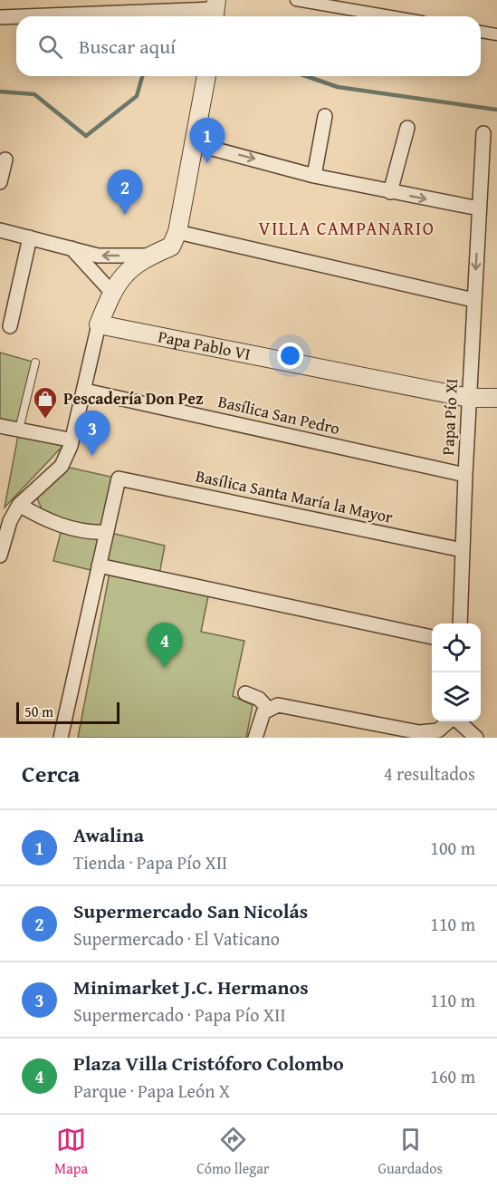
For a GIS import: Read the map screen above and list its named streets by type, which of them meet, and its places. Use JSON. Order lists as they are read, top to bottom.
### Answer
{
  "streets": {
    "street": [
      "Papa Pablo VI",
      "Basílica San Pedro",
      "Papa Pío XI",
      "Basílica Santa María la Mayor"
    ]
  },
  "crossings": [
    ["Papa Pablo VI", "Papa Pío XI"],
    ["Basílica San Pedro", "Papa Pío XI"],
    ["Papa Pío XI", "Basílica Santa María la Mayor"]
  ],
  "districts": ["VILLA CAMPANARIO"],
  "places": {
    "shop": ["Pescadería Don Pez"]
  },
  "scale_bar": "50 m",
  "page": {
    "search": "Buscar aquí",
    "pins": [
      "1",
      "2",
      "3",
      "4"
    ],
    "scale": "50 m",
    "heading": ["Cerca", "4 resultados"],
    "list": [
      {
        "mark": "1",
        "name": "Awalina",
        "note": "Tienda · Papa Pío XII",
        "value": "100 m"
      },
      {
        "mark": "2",
        "name": "Supermercado San Nicolás",
        "note": "Supermercado · El Vaticano",
        "value": "110 m"
      },
      {
        "mark": "3",
        "name": "Minimarket J.C. Hermanos",
        "note": "Supermercado · Papa Pío XII",
        "value": "110 m"
      },
      {
        "mark": "4",
        "name": "Plaza Villa Cristóforo Colombo",
        "note": "Parque · Papa León X",
        "value": "160 m"
      }
    ],
    "nav": ["Mapa", "Cómo llegar", "Guardados"]
  }
}
